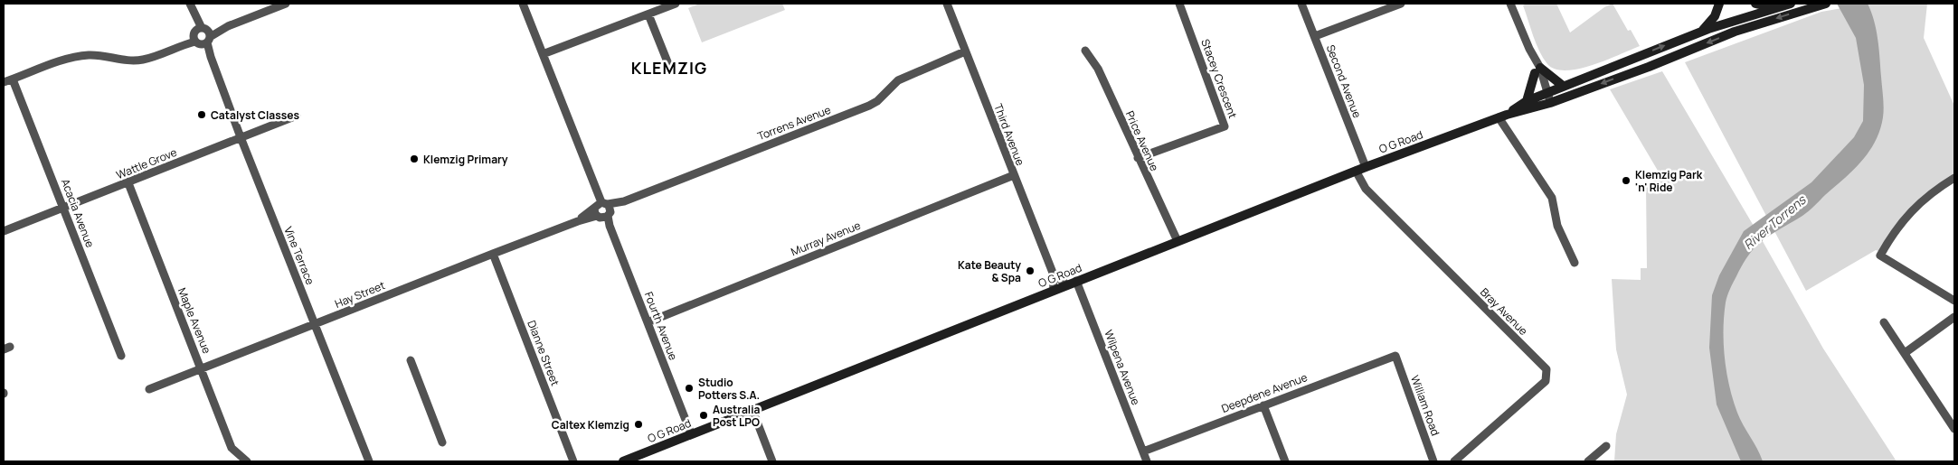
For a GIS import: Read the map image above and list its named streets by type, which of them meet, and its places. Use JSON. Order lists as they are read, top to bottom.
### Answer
{
  "streets": {
    "main road": ["O G Road"],
    "street": [
      "Stacey Crescent",
      "Second Avenue",
      "Torrens Avenue",
      "Third Avenue",
      "Price Avenue",
      "Wattle Grove",
      "Acacia Avenue",
      "Murray Avenue",
      "Vine Terrace",
      "Hay Street",
      "Bray Avenue",
      "Maple Avenue",
      "Fourth Avenue",
      "Dianne Street",
      "Wilpena Avenue",
      "Deepdene Avenue",
      "William Road"
    ]
  },
  "crossings": [
    ["Stacey Crescent", "Price Avenue"],
    ["Second Avenue", "O G Road"],
    ["Torrens Avenue", "Third Avenue"],
    ["Torrens Avenue", "Hay Street"],
    ["Torrens Avenue", "Fourth Avenue"],
    ["Third Avenue", "O G Road"],
    ["Third Avenue", "Murray Avenue"],
    ["Price Avenue", "O G Road"],
    ["O G Road", "Bray Avenue"],
    ["O G Road", "Fourth Avenue"],
    ["O G Road", "Wilpena Avenue"],
    ["Wattle Grove", "Acacia Avenue"],
    ["Wattle Grove", "Vine Terrace"],
    ["Wattle Grove", "Maple Avenue"],
    ["Murray Avenue", "Fourth Avenue"],
    ["Vine Terrace", "Hay Street"],
    ["Hay Street", "Maple Avenue"],
    ["Hay Street", "Fourth Avenue"],
    ["Hay Street", "Dianne Street"],
    ["Wilpena Avenue", "Deepdene Avenue"],
    ["Deepdene Avenue", "William Road"]
  ],
  "districts": ["KLEMZIG"],
  "water": ["River Torrens"],
  "places": [
    "Catalyst Classes",
    "Klemzig Primary",
    "Klemzig Park 'n' Ride",
    "Kate Beauty & Spa",
    "Studio Potters S.A.",
    "Australia Post LPO",
    "Caltex Klemzig"
  ]
}
